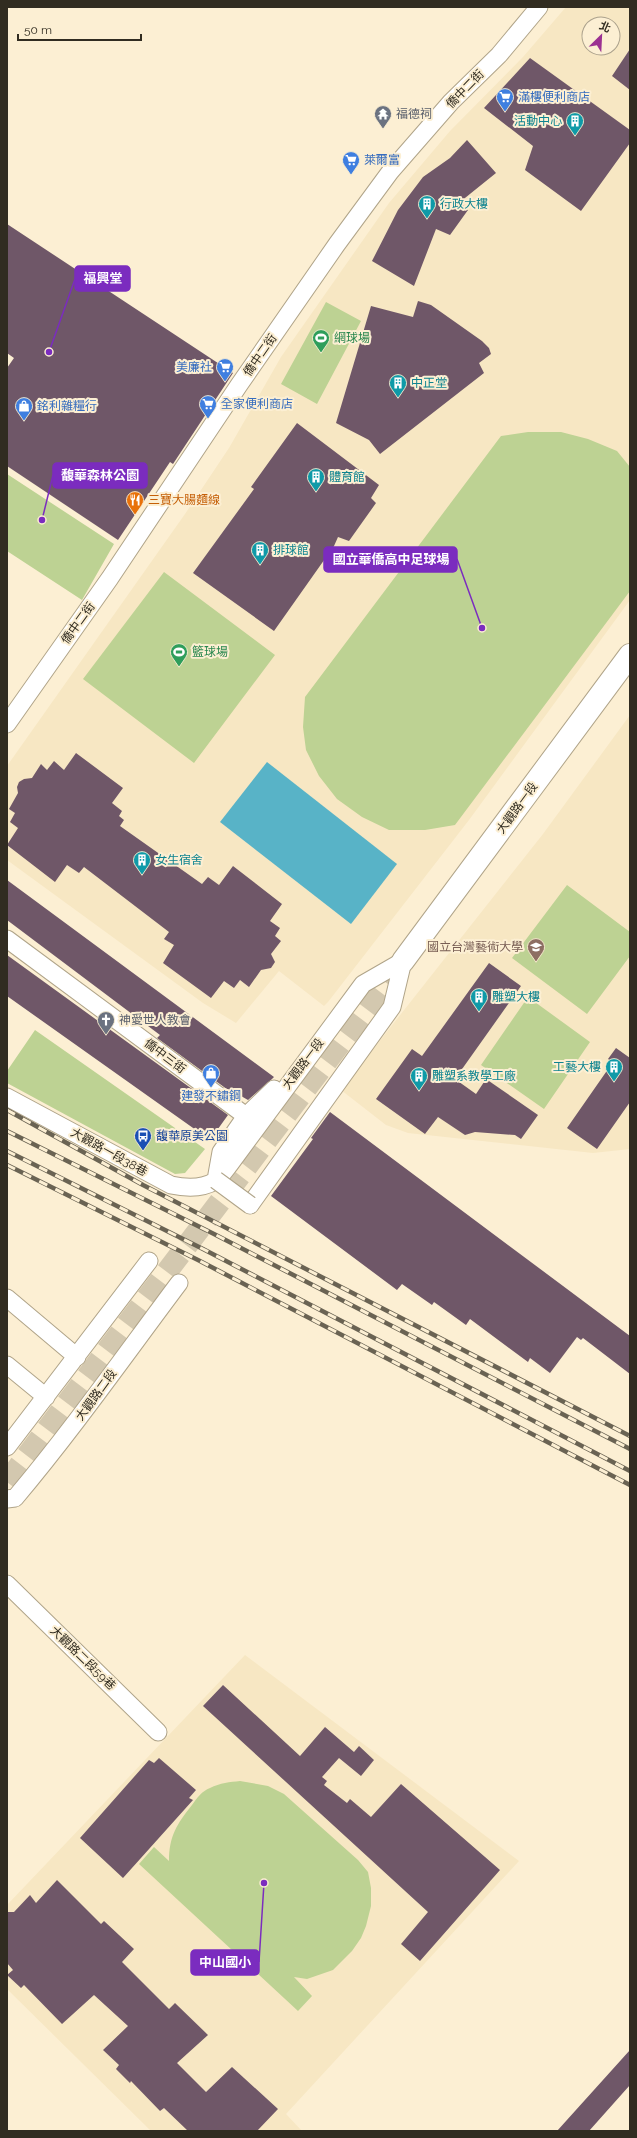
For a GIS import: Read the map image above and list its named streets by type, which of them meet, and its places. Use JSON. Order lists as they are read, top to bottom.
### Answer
{
  "streets": {
    "main road": ["大觀路一段"],
    "street": [
      "僑中二街",
      "僑中三街",
      "大觀路一段38巷",
      "大觀路二段",
      "大觀路二段59巷"
    ]
  },
  "crossings": [
    ["大觀路一段", "大觀路一段38巷"]
  ],
  "places": {
    "supermarket": [
      "滿樓便利商店",
      "萊爾富",
      "美廉社",
      "全家便利商店"
    ],
    "temple": ["福德祠"],
    "building": [
      "活動中心",
      "行政大樓",
      "中正堂",
      "體育館",
      "排球館",
      "女生宿舍",
      "雕塑大樓",
      "工藝大樓",
      "雕塑系教學工廠"
    ],
    "other": [
      "福興堂",
      "馥華森林公園",
      "國立華僑高中足球場",
      "中山國小"
    ],
    "sports": ["網球場", "籃球場"],
    "shop": ["銘利雜糧行", "建發不鏽鋼"],
    "restaurant": ["三寶大腸麵線"],
    "school or university": ["國立台灣藝術大學"],
    "church": ["神愛世人教會"],
    "bus stop": ["馥華原美公園"]
  },
  "scale_bar": "50 m",
  "north": "top right"
}
